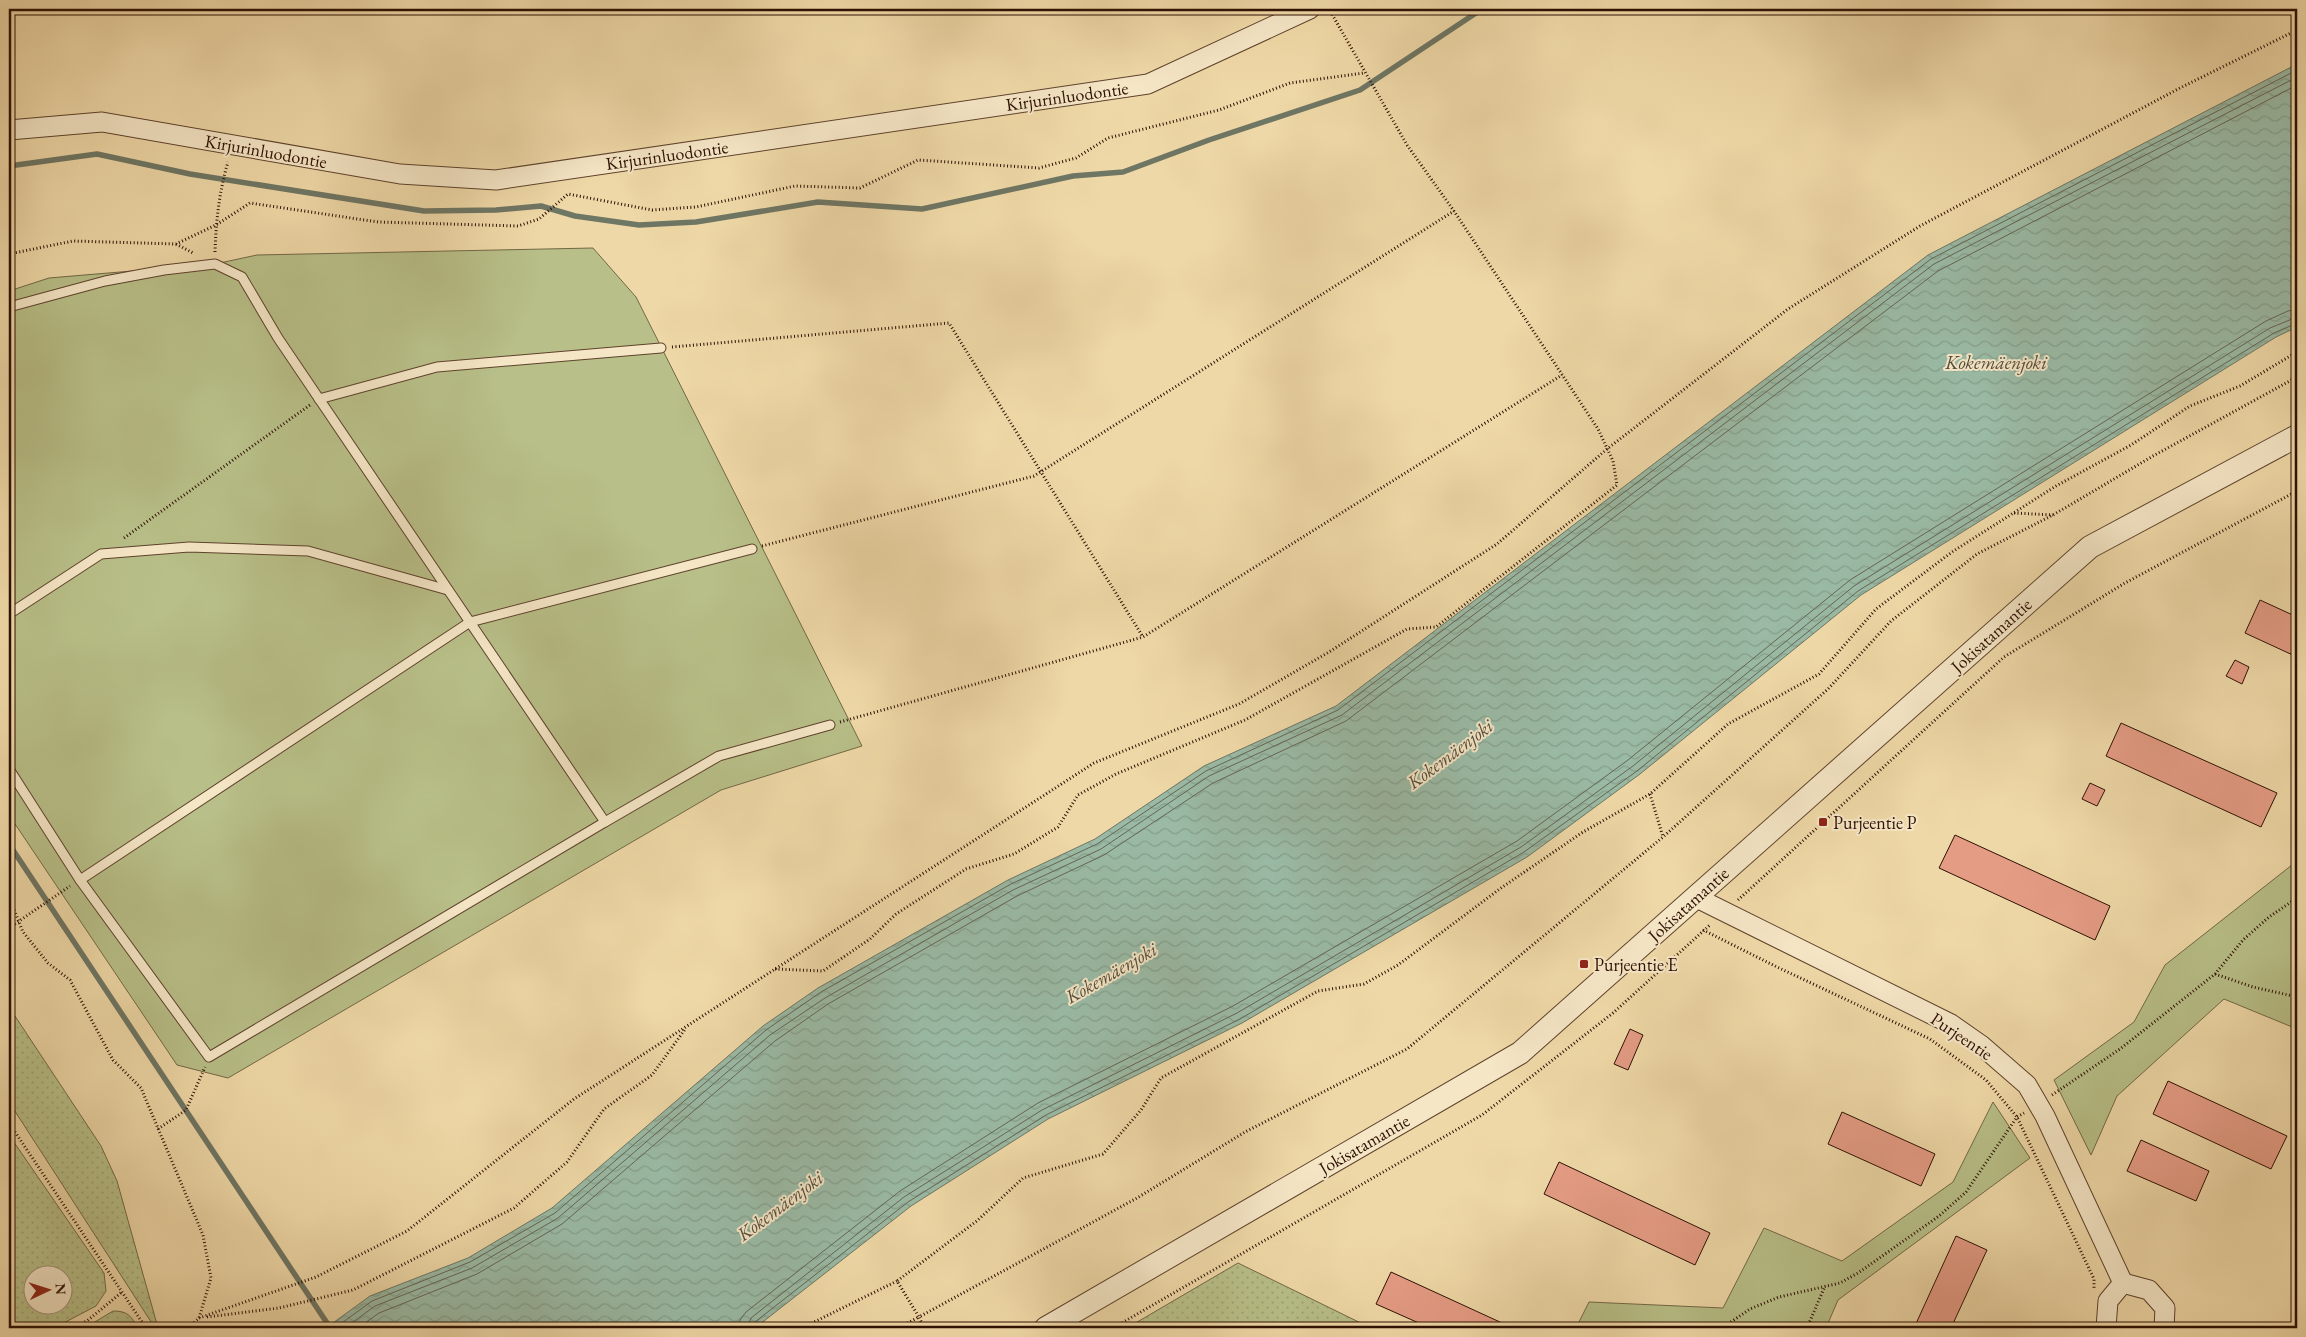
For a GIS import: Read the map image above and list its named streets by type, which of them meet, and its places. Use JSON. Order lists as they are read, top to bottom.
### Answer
{
  "streets": {
    "street": ["Kirjurinluodontie", "Jokisatamantie", "Purjeentie"]
  },
  "crossings": [
    ["Jokisatamantie", "Purjeentie"]
  ],
  "water": ["Kokemäenjoki"],
  "places": {
    "transit": ["Purjeentie P", "Purjeentie E"]
  },
  "north": "right"
}
